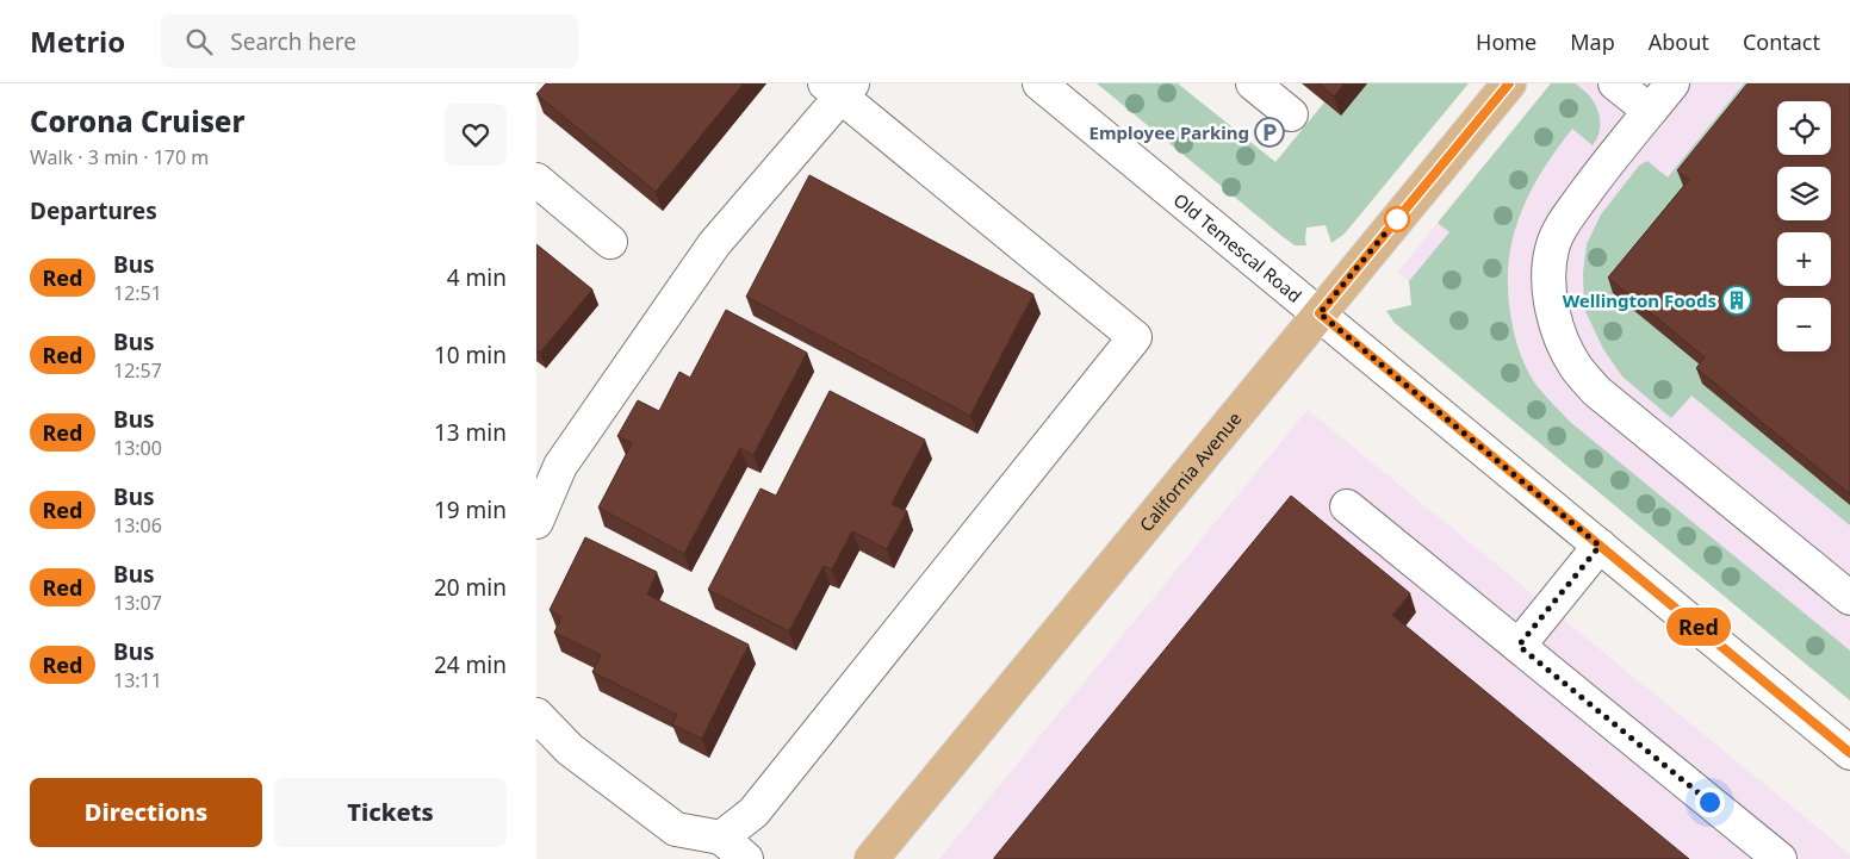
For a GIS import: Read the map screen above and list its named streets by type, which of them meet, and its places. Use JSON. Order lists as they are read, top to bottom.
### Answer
{
  "streets": {
    "main road": ["California Avenue"],
    "street": ["Old Temescal Road"]
  },
  "crossings": [
    ["Old Temescal Road", "California Avenue"]
  ],
  "places": {
    "parking": ["Employee Parking"],
    "building": ["Wellington Foods"]
  },
  "lines": ["bus line Red"],
  "page": {
    "header": "Metrio",
    "search": "Search here",
    "nav": [
      "Home",
      "Map",
      "About",
      "Contact"
    ],
    "heading": [
      ["Corona Cruiser", "Walk · 3 min · 170 m"],
      "Departures"
    ],
    "on_map": "Red",
    "map_buttons": ["+", "−"],
    "list": [
      {
        "mark": "Red",
        "name": "Bus",
        "note": "12:51",
        "value": "4 min"
      },
      {
        "mark": "Red",
        "name": "Bus",
        "note": "12:57",
        "value": "10 min"
      },
      {
        "mark": "Red",
        "name": "Bus",
        "note": "13:00",
        "value": "13 min"
      },
      {
        "mark": "Red",
        "name": "Bus",
        "note": "13:06",
        "value": "19 min"
      },
      {
        "mark": "Red",
        "name": "Bus",
        "note": "13:07",
        "value": "20 min"
      },
      {
        "mark": "Red",
        "name": "Bus",
        "note": "13:11",
        "value": "24 min"
      }
    ],
    "buttons": ["Directions", "Tickets"]
  }
}
